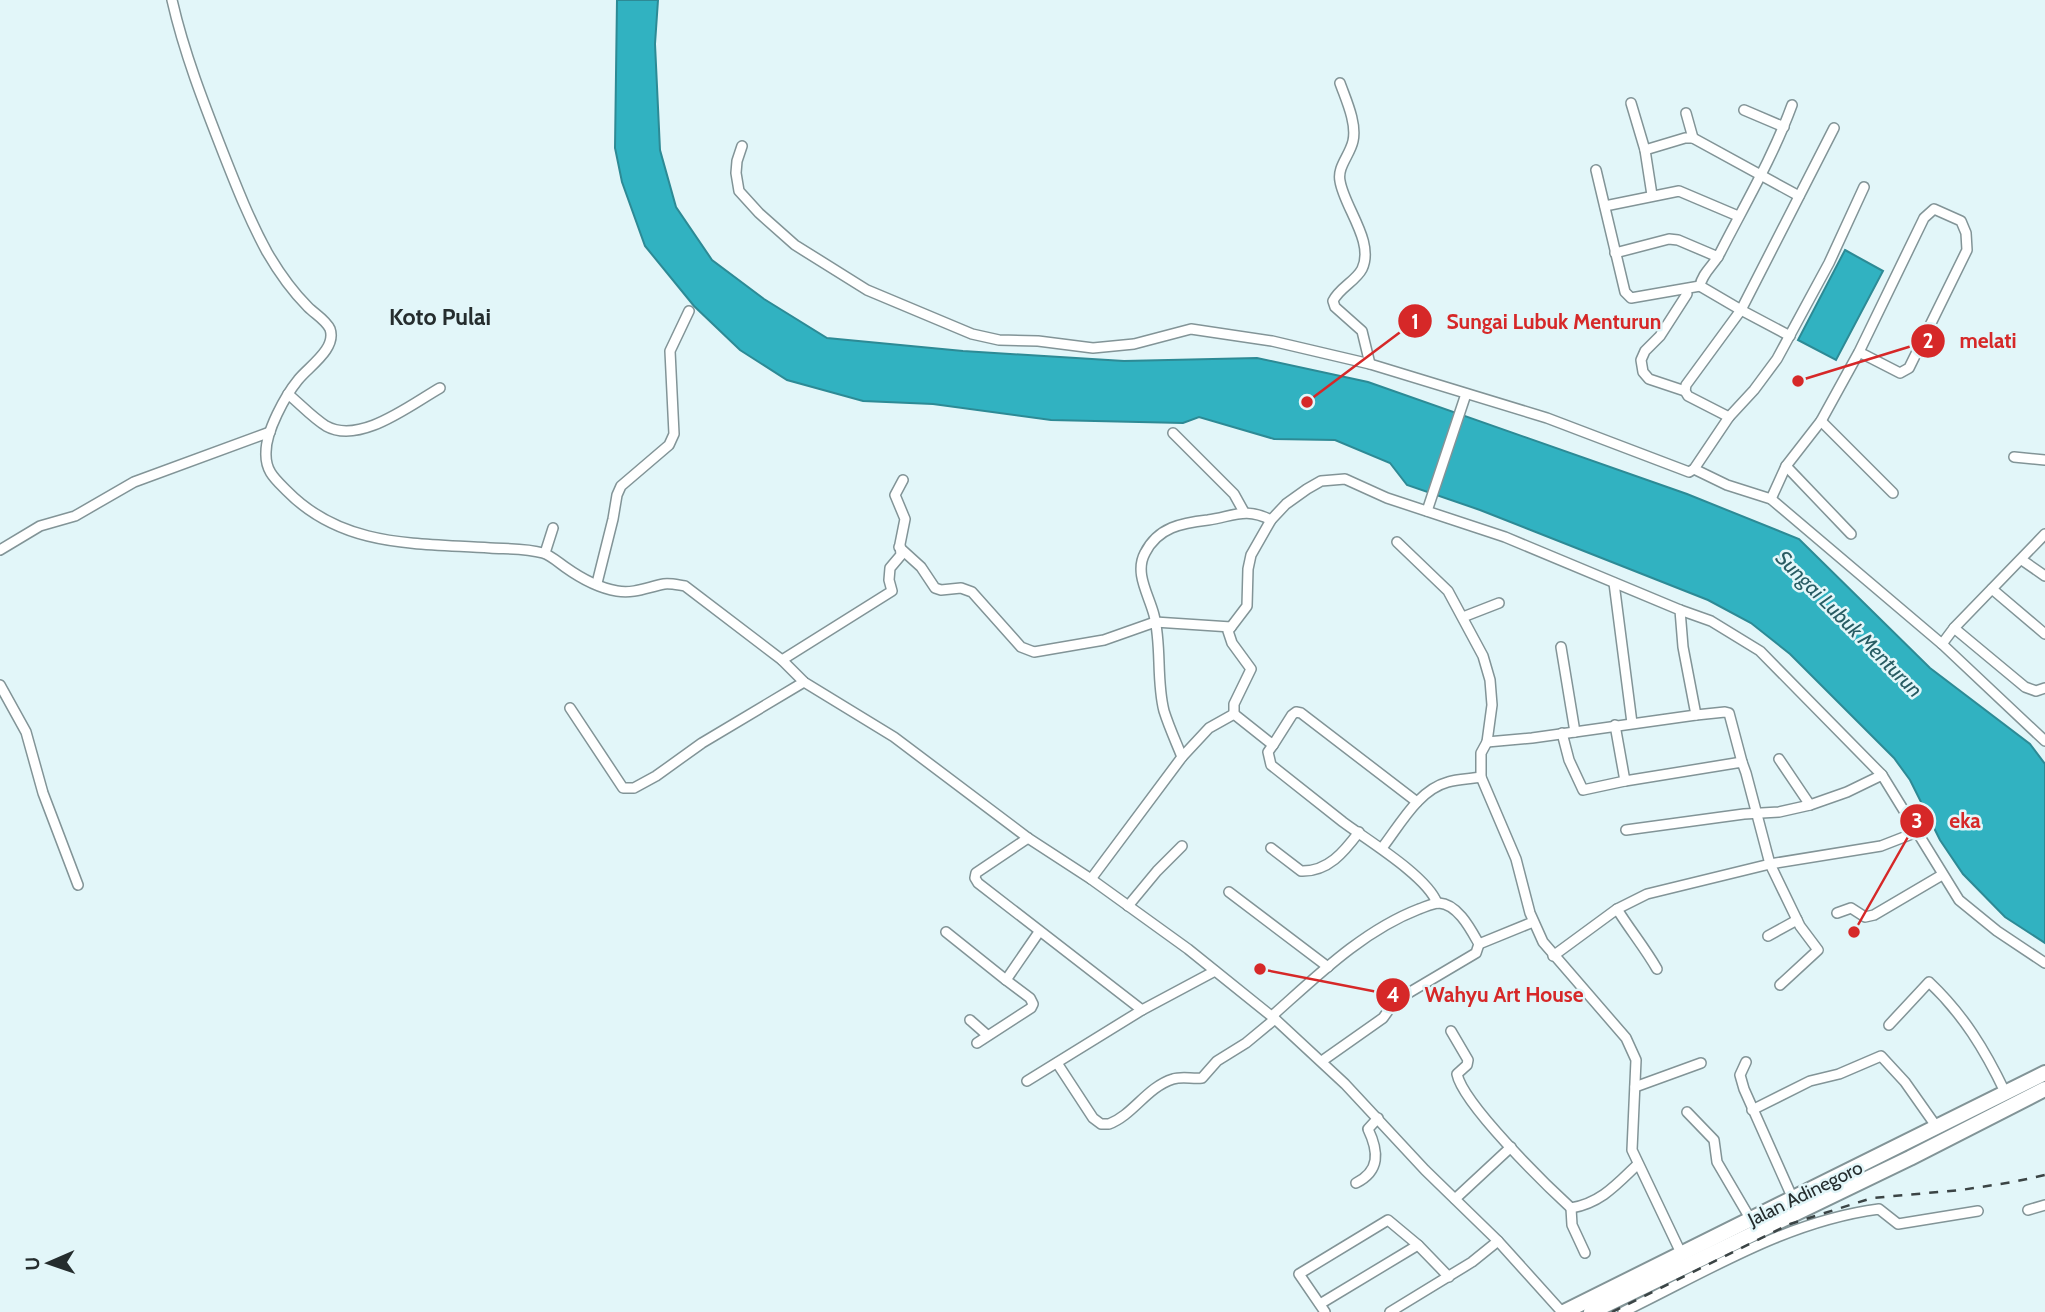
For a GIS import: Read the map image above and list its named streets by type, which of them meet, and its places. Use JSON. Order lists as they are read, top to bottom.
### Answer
{
  "streets": {
    "highway": ["Jalan Adinegoro"]
  },
  "districts": ["Koto Pulai"],
  "water": ["Sungai Lubuk Menturun"],
  "places": [
    "melati",
    "Sungai Lubuk Menturun",
    "eka",
    "Wahyu Art House"
  ],
  "north": "left"
}
